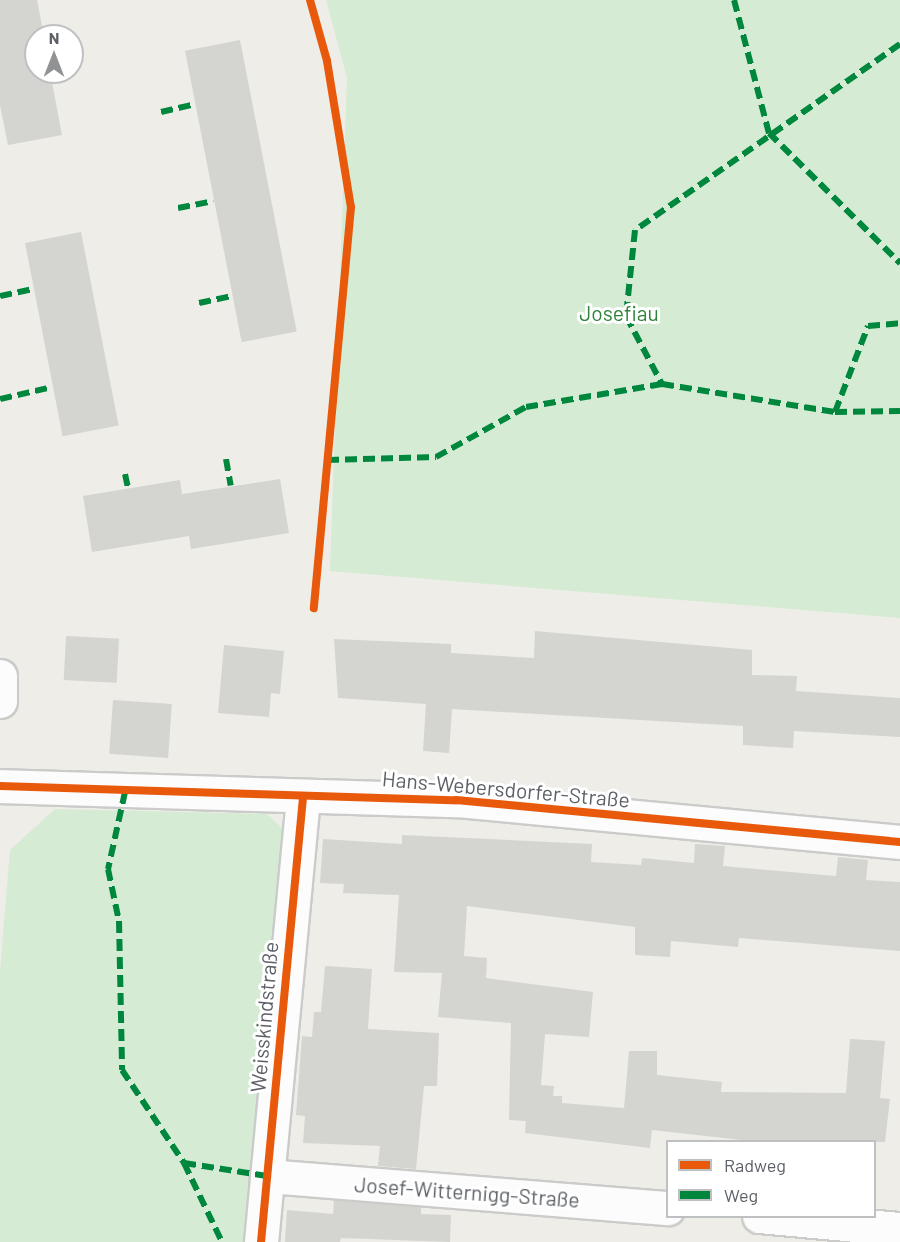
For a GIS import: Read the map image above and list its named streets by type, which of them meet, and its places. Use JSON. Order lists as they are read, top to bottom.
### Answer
{
  "streets": {
    "street": ["Hans-Webersdorfer-Straße", "Weisskindstraße", "Josef-Witternigg-Straße"]
  },
  "crossings": [
    ["Hans-Webersdorfer-Straße", "Weisskindstraße"],
    ["Weisskindstraße", "Josef-Witternigg-Straße"]
  ],
  "parks": ["Josefiau"],
  "legend": ["Radweg", "Weg"],
  "north": "top"
}
